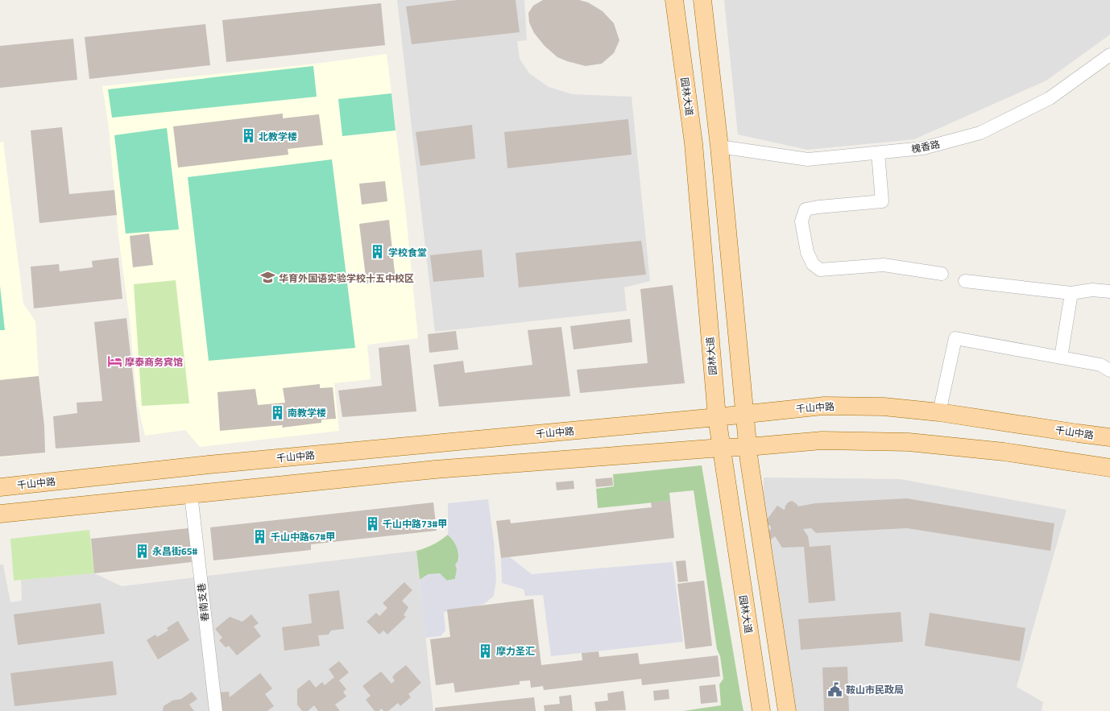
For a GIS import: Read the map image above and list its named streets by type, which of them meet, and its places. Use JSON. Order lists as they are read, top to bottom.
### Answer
{
  "streets": {
    "main road": ["园林大道", "千山中路"],
    "street": ["槐香路", "春南支巷"]
  },
  "crossings": [
    ["园林大道", "千山中路"]
  ],
  "places": {
    "building": [
      "北教学楼",
      "学校食堂",
      "南教学楼",
      "千山中路73#甲",
      "千山中路67#甲",
      "永昌街65#",
      "摩力圣汇"
    ],
    "school or university": ["华育外国语实验学校十五中校区"],
    "hotel": ["摩泰商务宾馆"],
    "public building": ["鞍山市民政局"]
  }
}
